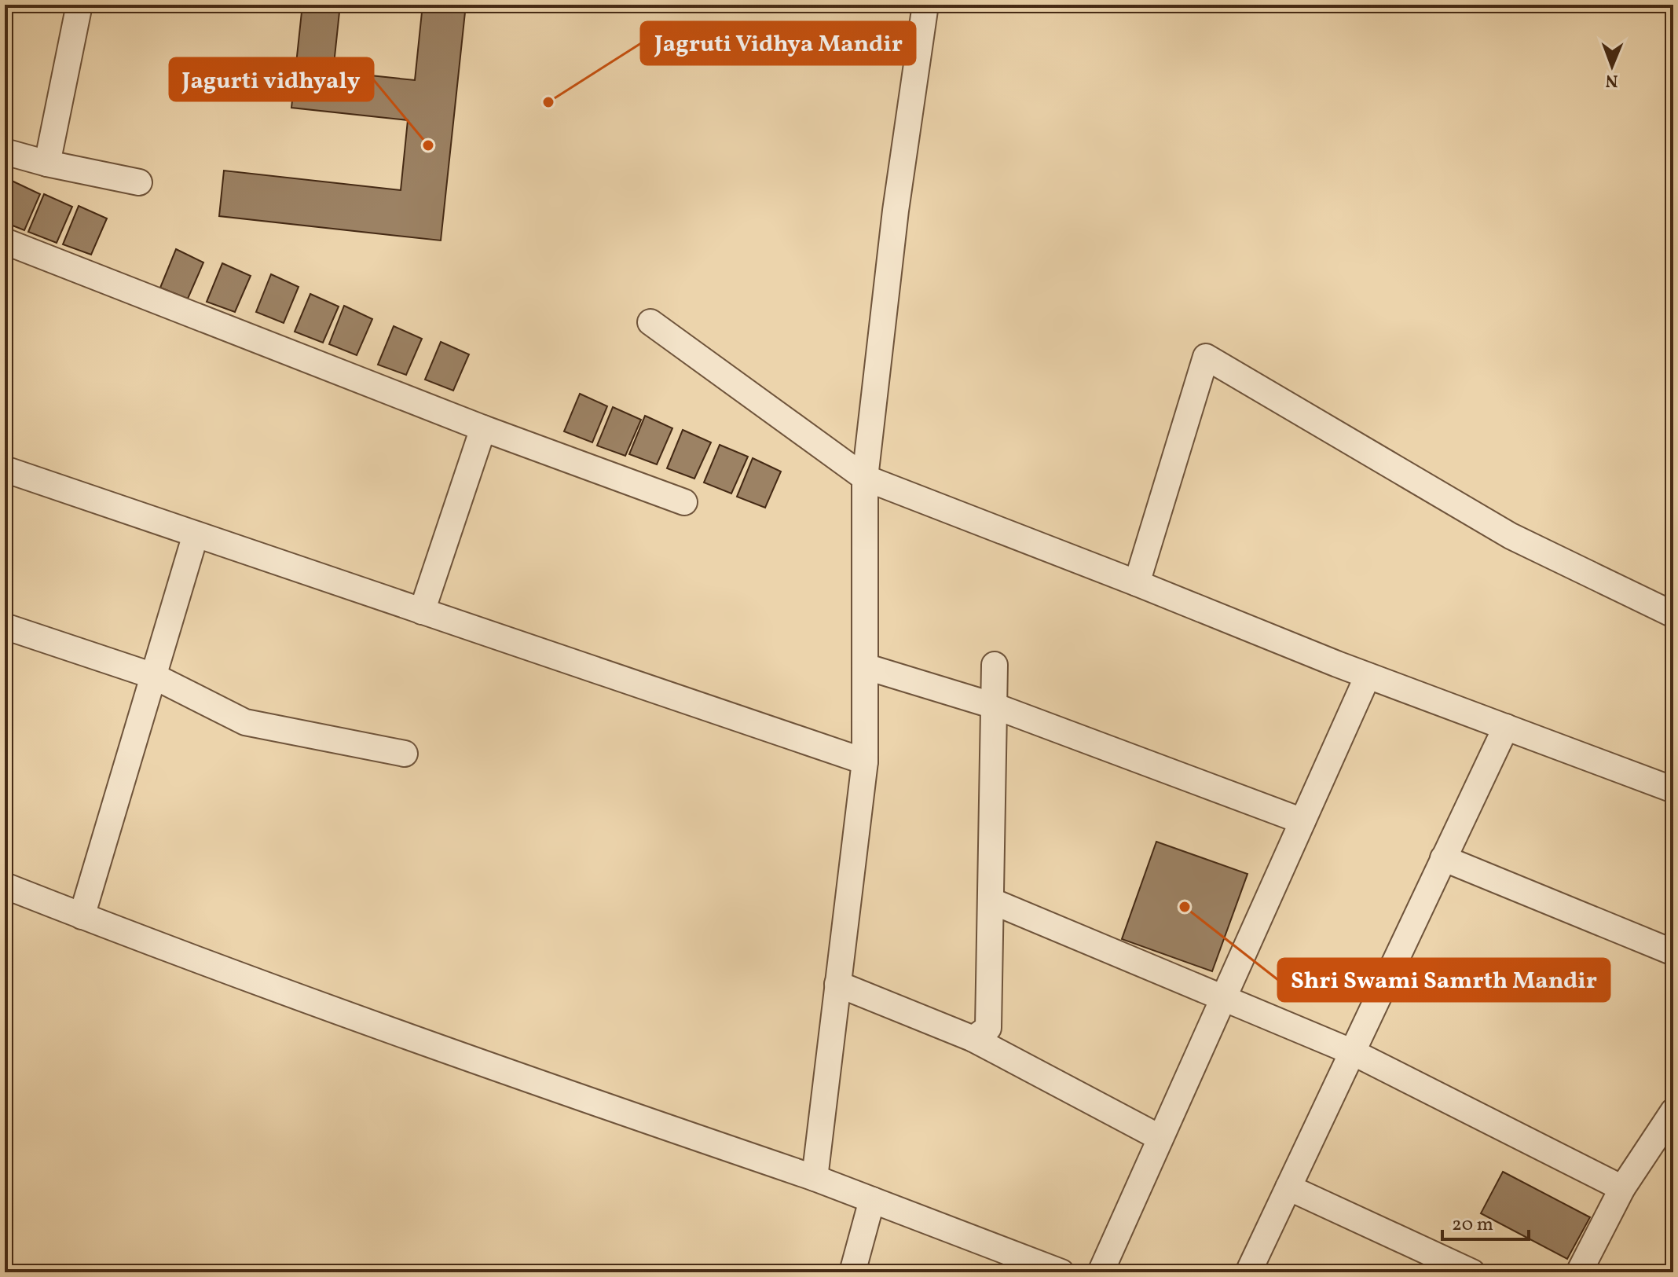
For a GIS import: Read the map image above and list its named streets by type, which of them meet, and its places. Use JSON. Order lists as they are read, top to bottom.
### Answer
{
  "places": ["Jagruti Vidhya Mandir", "Jagurti vidhyaly", "Shri Swami Samrth Mandir"],
  "scale_bar": "20 m",
  "north": "bottom"
}
